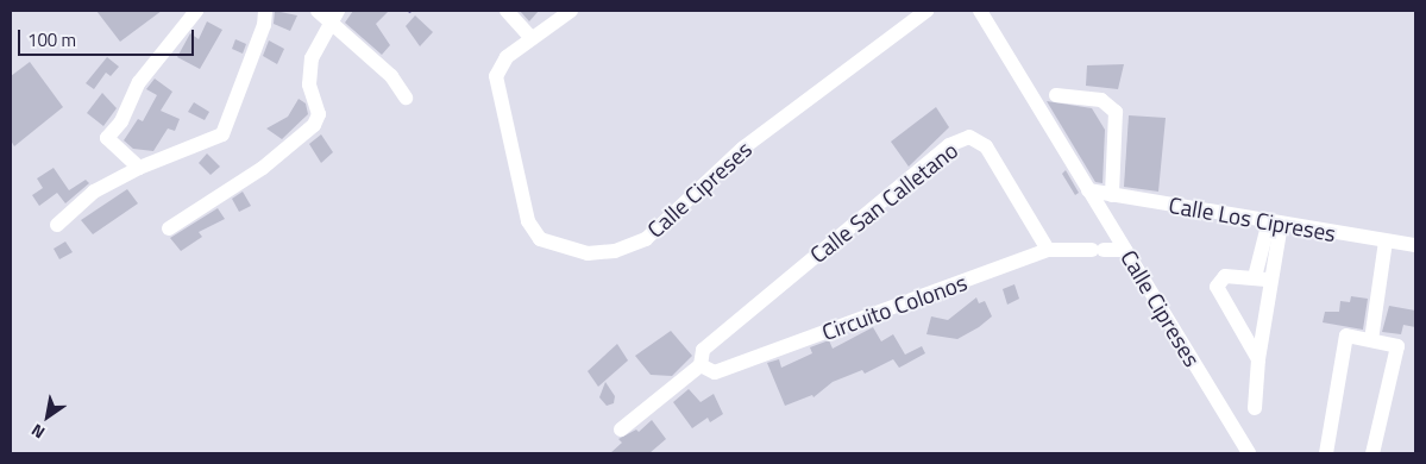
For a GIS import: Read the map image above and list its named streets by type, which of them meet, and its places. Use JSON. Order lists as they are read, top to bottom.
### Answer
{
  "streets": {
    "street": [
      "Calle Cipreses",
      "Calle San Calletano",
      "Calle Los Cipreses",
      "Circuito Colonos"
    ]
  },
  "crossings": [
    ["Calle Cipreses", "Calle Los Cipreses"],
    ["Calle Cipreses", "Circuito Colonos"],
    ["Calle San Calletano", "Circuito Colonos"]
  ],
  "scale_bar": "100 m",
  "north": "bottom left"
}
